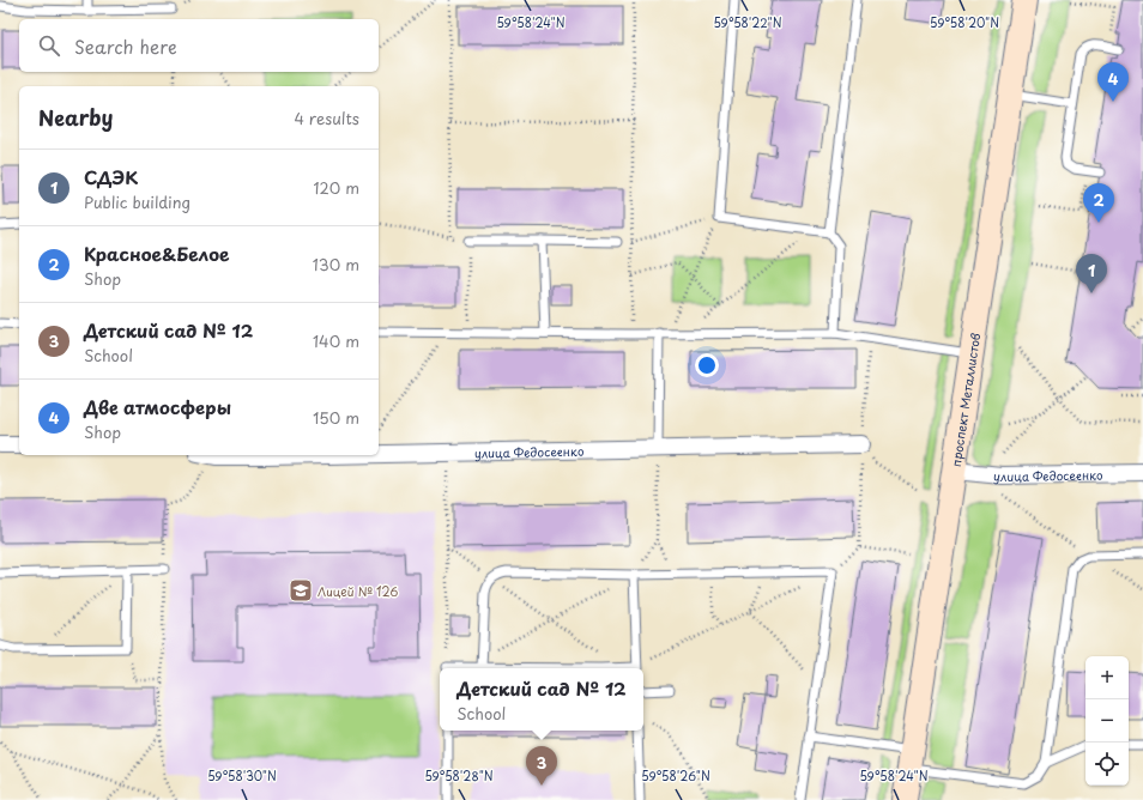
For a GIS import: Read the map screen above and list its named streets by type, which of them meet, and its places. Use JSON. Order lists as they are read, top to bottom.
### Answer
{
  "streets": {
    "street": ["проспект Металлистов", "улица Федосеенко"]
  },
  "crossings": [
    ["проспект Металлистов", "улица Федосеенко"]
  ],
  "places": {
    "school or university": ["Лицей № 126"]
  },
  "page": {
    "search": "Search here",
    "pins": [
      "4",
      "2",
      "1",
      "3"
    ],
    "heading": ["Nearby", "4 results"],
    "list": [
      {
        "mark": "1",
        "name": "СДЭК",
        "note": "Public building",
        "value": "120 m"
      },
      {
        "mark": "2",
        "name": "Красное&Белое",
        "note": "Shop",
        "value": "130 m"
      },
      {
        "mark": "3",
        "name": "Детский сад № 12",
        "note": "School",
        "value": "140 m"
      },
      {
        "mark": "4",
        "name": "Две атмосферы",
        "note": "Shop",
        "value": "150 m"
      }
    ],
    "map_buttons": ["+", "−"],
    "popup": ["Детский сад № 12", "School"]
  },
  "coordinates": [
    "59°58'24\"N",
    "59°58'22\"N",
    "59°58'20\"N",
    "59°58'30\"N",
    "59°58'28\"N",
    "59°58'26\"N"
  ]
}
